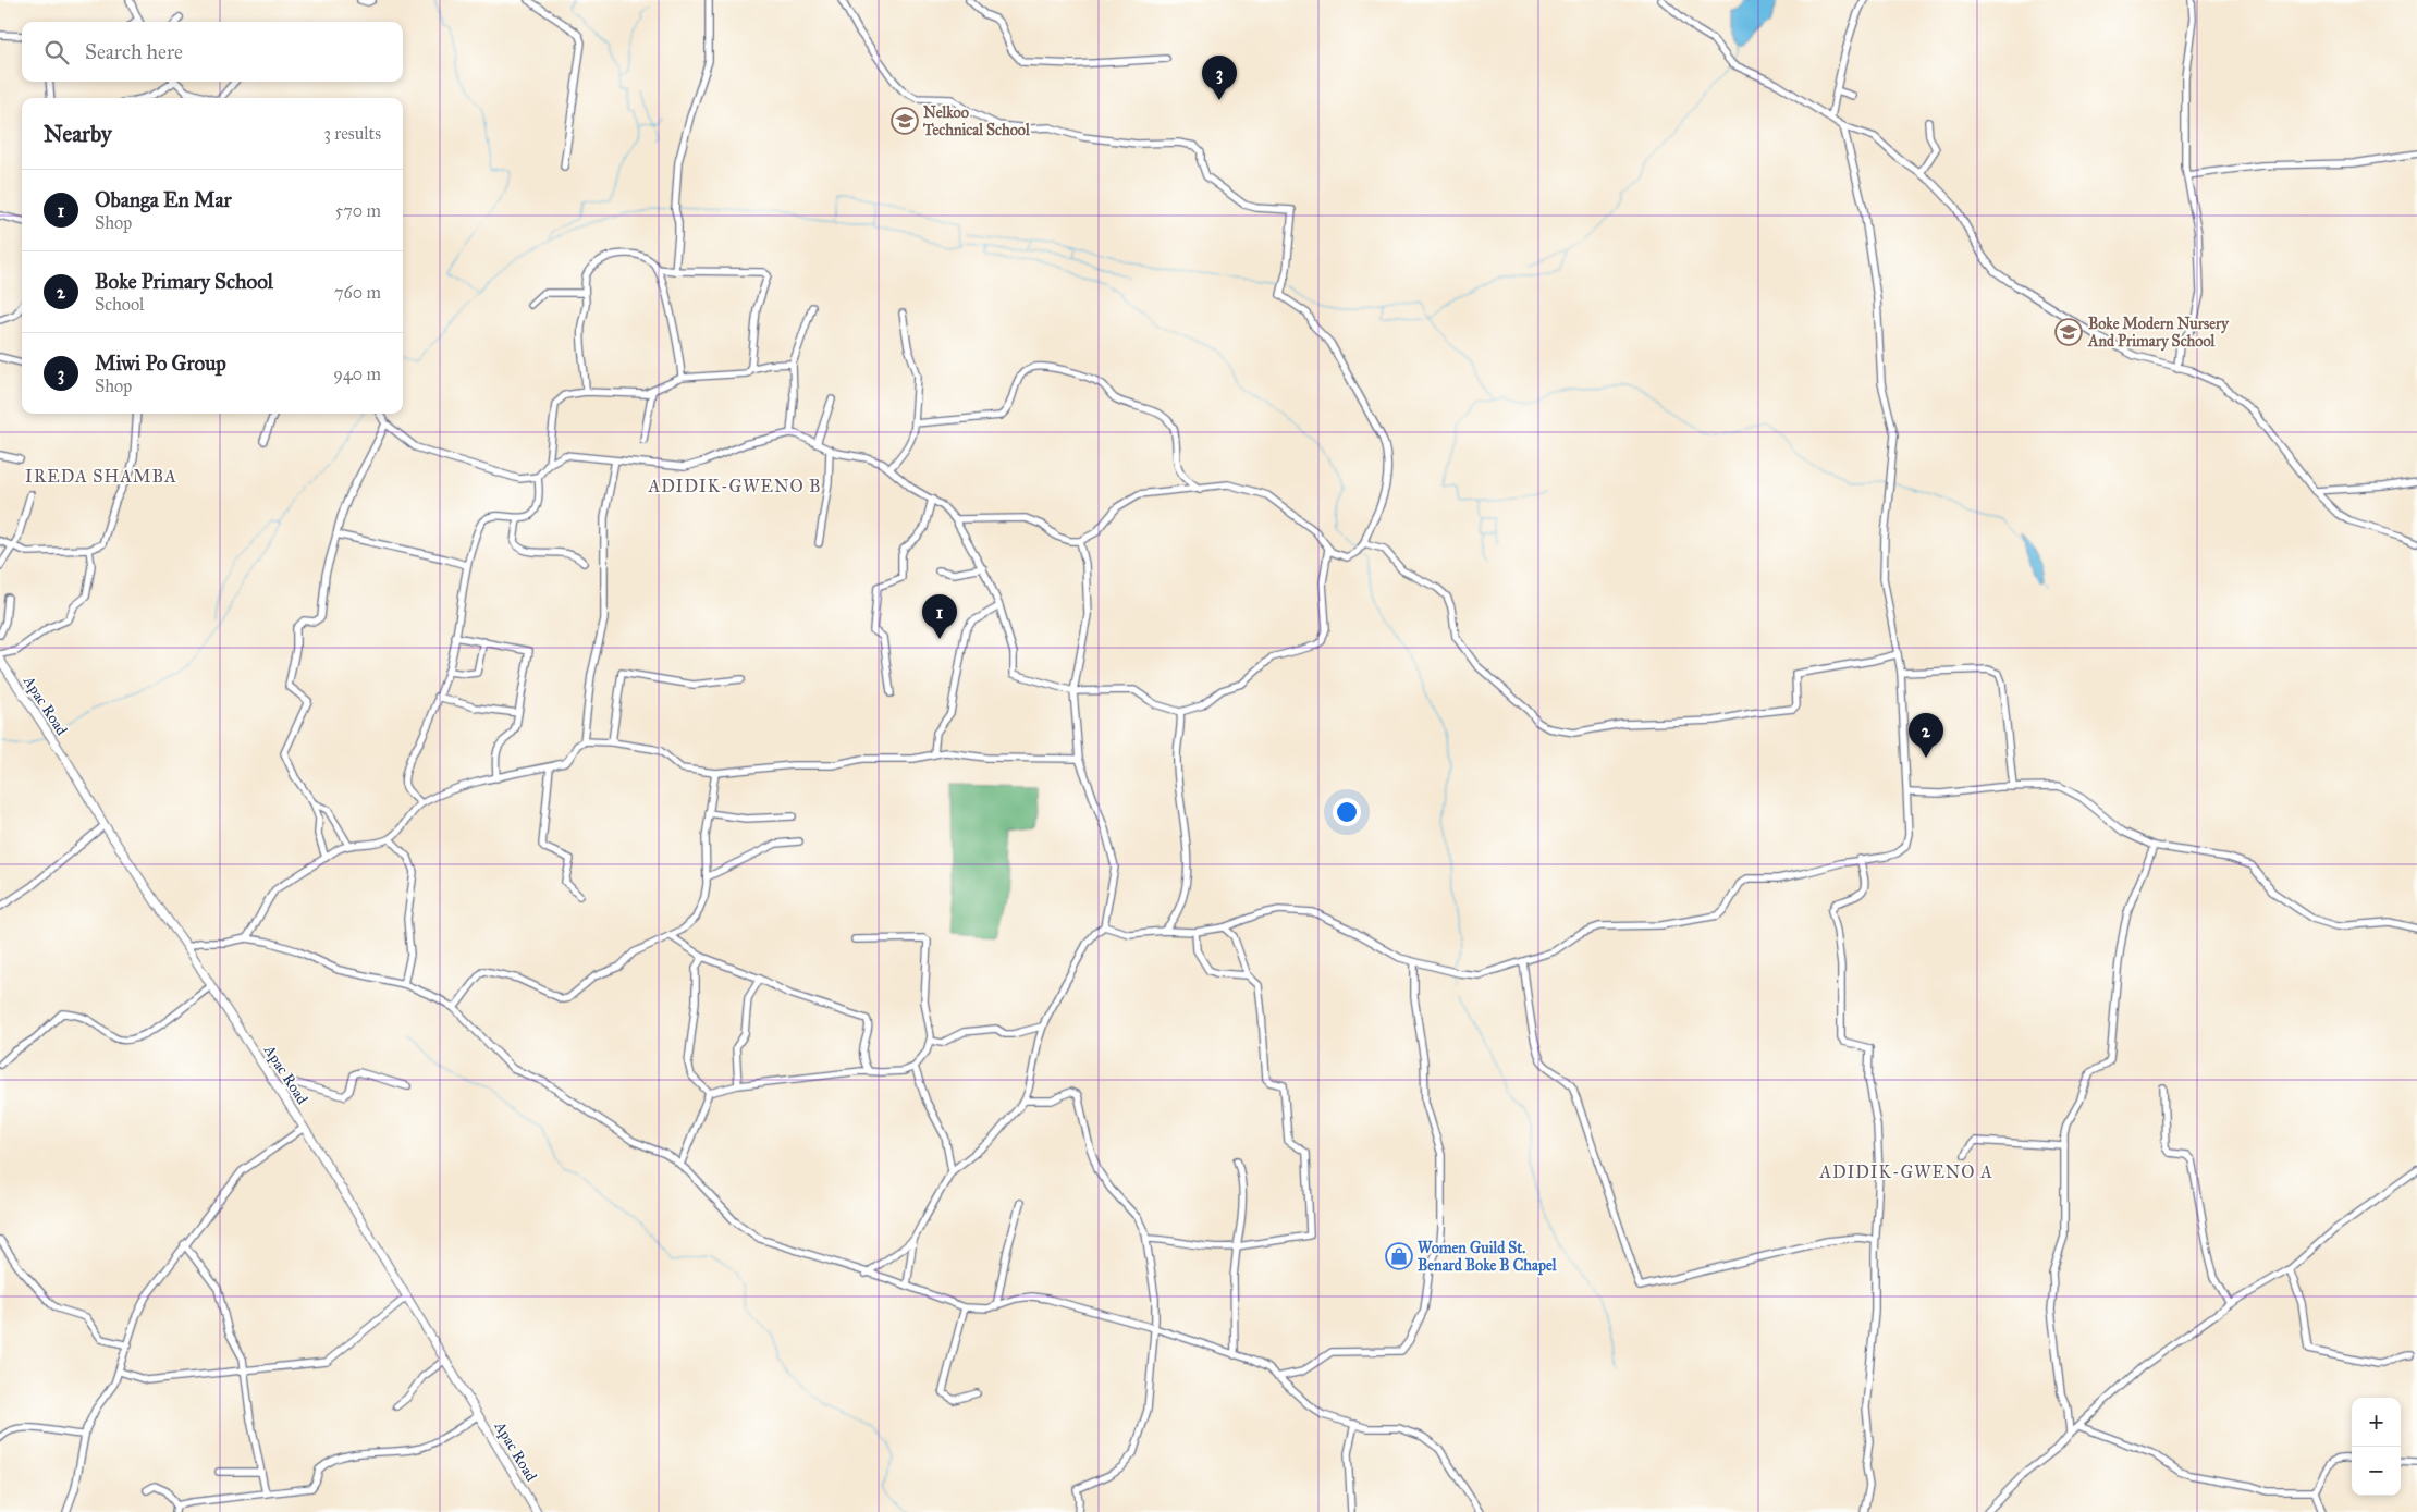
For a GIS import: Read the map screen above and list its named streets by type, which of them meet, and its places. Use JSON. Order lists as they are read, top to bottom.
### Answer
{
  "streets": {
    "main road": ["Apac Road"]
  },
  "districts": ["IREDA SHAMBA", "ADIDIK-GWENO B", "ADIDIK-GWENO A"],
  "places": {
    "school or university": ["Nelkoo Technical School", "Boke Modern Nursery And Primary School"],
    "shop": ["Women Guild St. Benard Boke B Chapel"]
  },
  "page": {
    "search": "Search here",
    "pins": ["3", "1", "2"],
    "heading": ["Nearby", "3 results"],
    "list": [
      {
        "mark": "1",
        "name": "Obanga En Mar",
        "note": "Shop",
        "value": "570 m"
      },
      {
        "mark": "2",
        "name": "Boke Primary School",
        "note": "School",
        "value": "760 m"
      },
      {
        "mark": "3",
        "name": "Miwi Po Group",
        "note": "Shop",
        "value": "940 m"
      }
    ],
    "map_buttons": ["+", "−"]
  }
}
